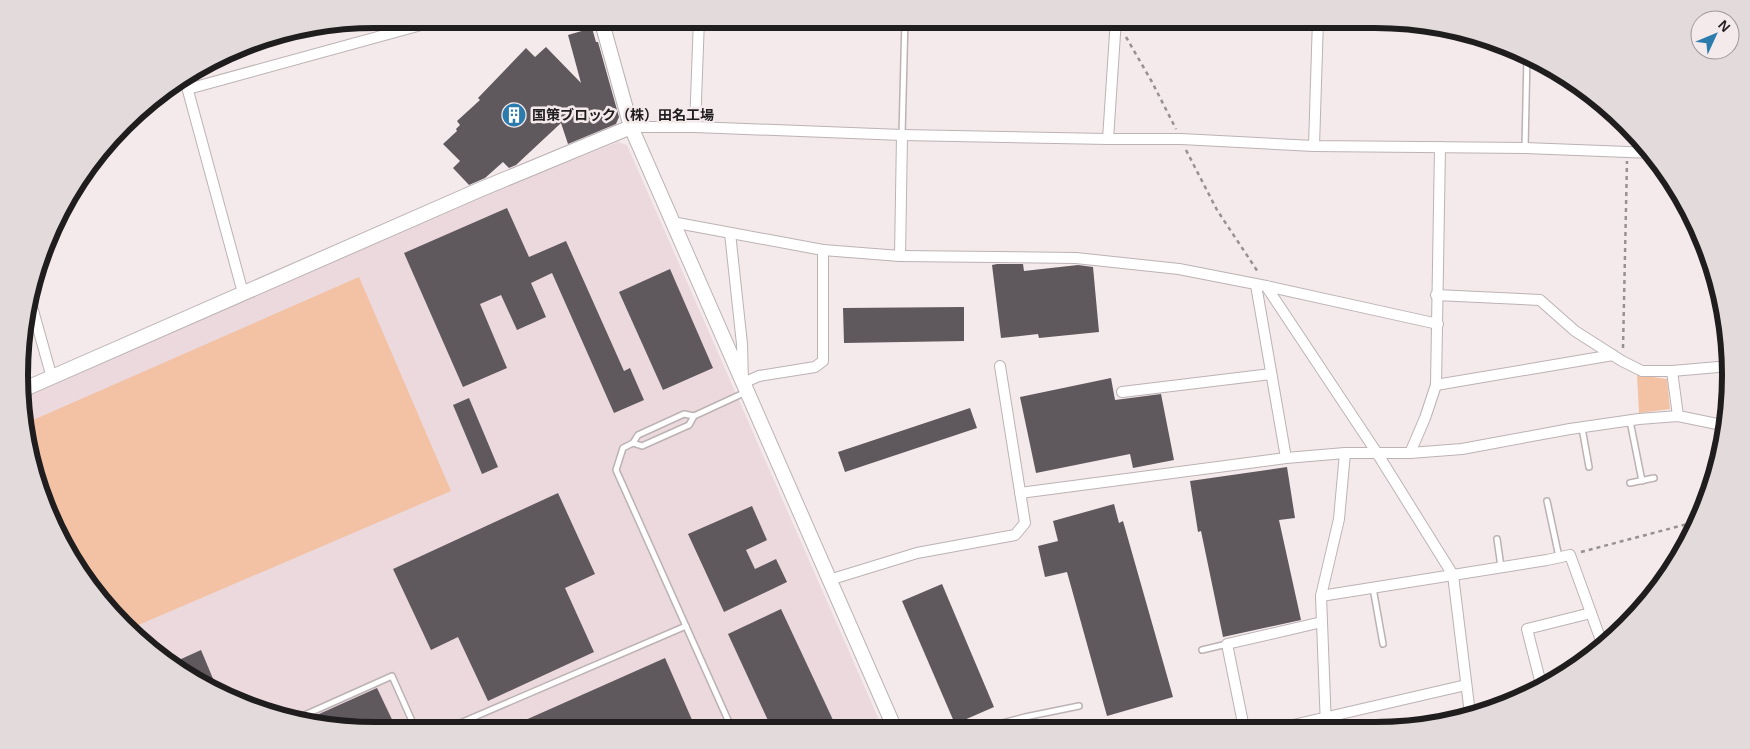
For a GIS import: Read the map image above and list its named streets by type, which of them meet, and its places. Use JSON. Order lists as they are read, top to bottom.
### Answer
{
  "places": {
    "building": ["国策ブロック（株）田名工場"]
  },
  "north": "top right"
}
